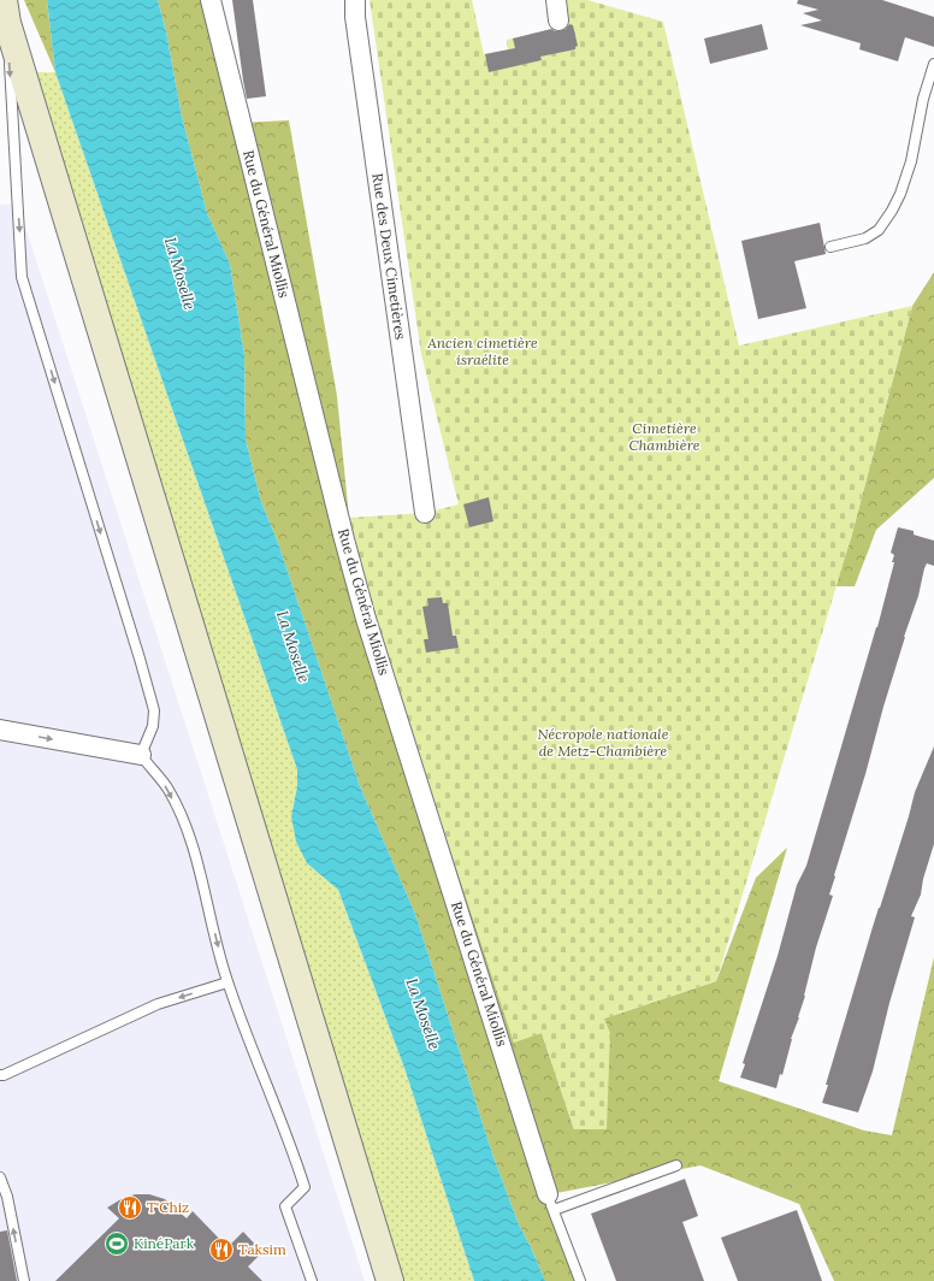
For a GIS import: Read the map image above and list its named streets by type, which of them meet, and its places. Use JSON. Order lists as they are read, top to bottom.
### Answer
{
  "streets": {
    "street": ["Rue du Général Miollis", "Rue des Deux Cimetières"]
  },
  "water": ["La Moselle"],
  "parks": ["Ancien cimetière israélite", "Cimetière Chambière", "Nécropole nationale de Metz-Chambière"],
  "places": {
    "restaurant": ["T'Chiz", "Taksim"],
    "sports": ["KinéPark"]
  }
}
